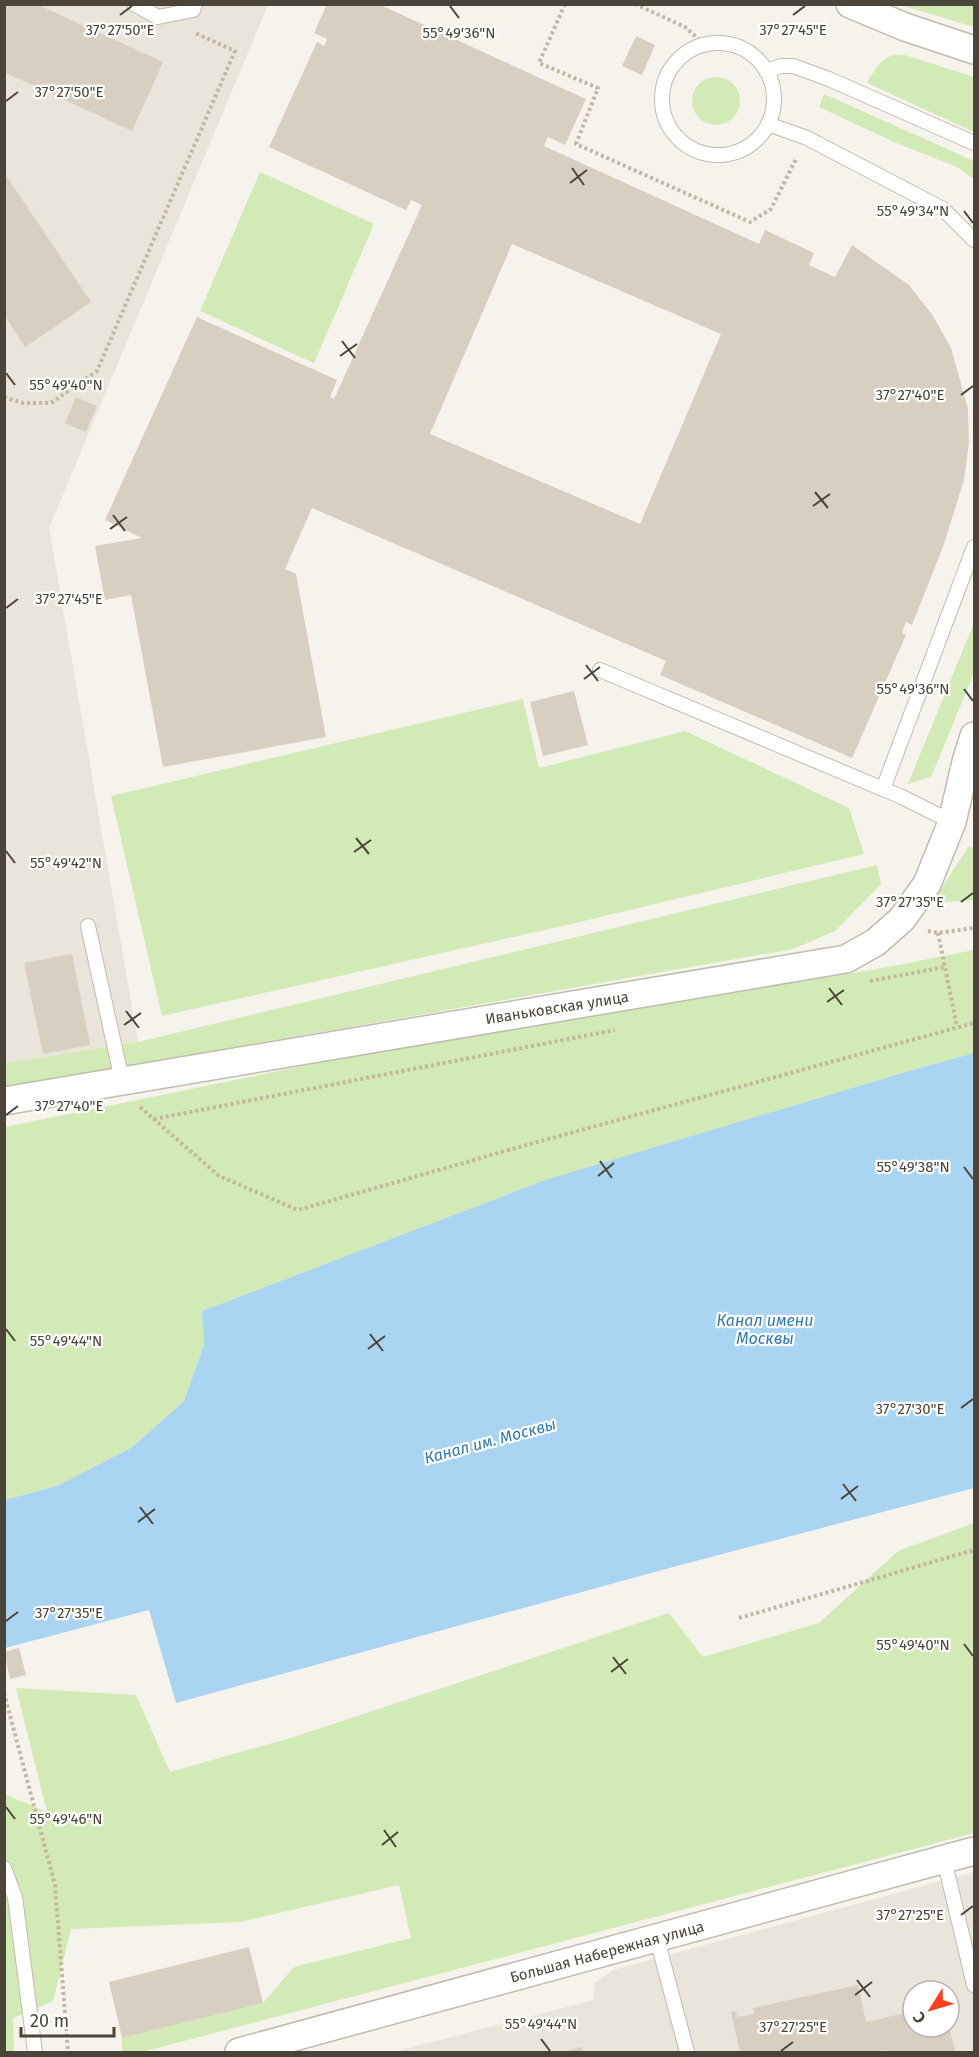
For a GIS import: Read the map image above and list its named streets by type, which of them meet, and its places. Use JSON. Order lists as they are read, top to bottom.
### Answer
{
  "streets": {
    "street": ["Иваньковская улица", "Большая Набережная улица"]
  },
  "water": ["Канал имени Москвы", "Канал им. Москвы"],
  "scale_bar": "20 m",
  "north": "bottom left",
  "coordinates": [
    "37°27'50\"E",
    "37°27'45\"E",
    "55°49'36\"N",
    "55°49'34\"N",
    "55°49'40\"N",
    "37°27'40\"E",
    "55°49'42\"N",
    "37°27'35\"E",
    "55°49'38\"N",
    "55°49'44\"N",
    "37°27'30\"E",
    "55°49'46\"N",
    "37°27'25\"E"
  ]
}
